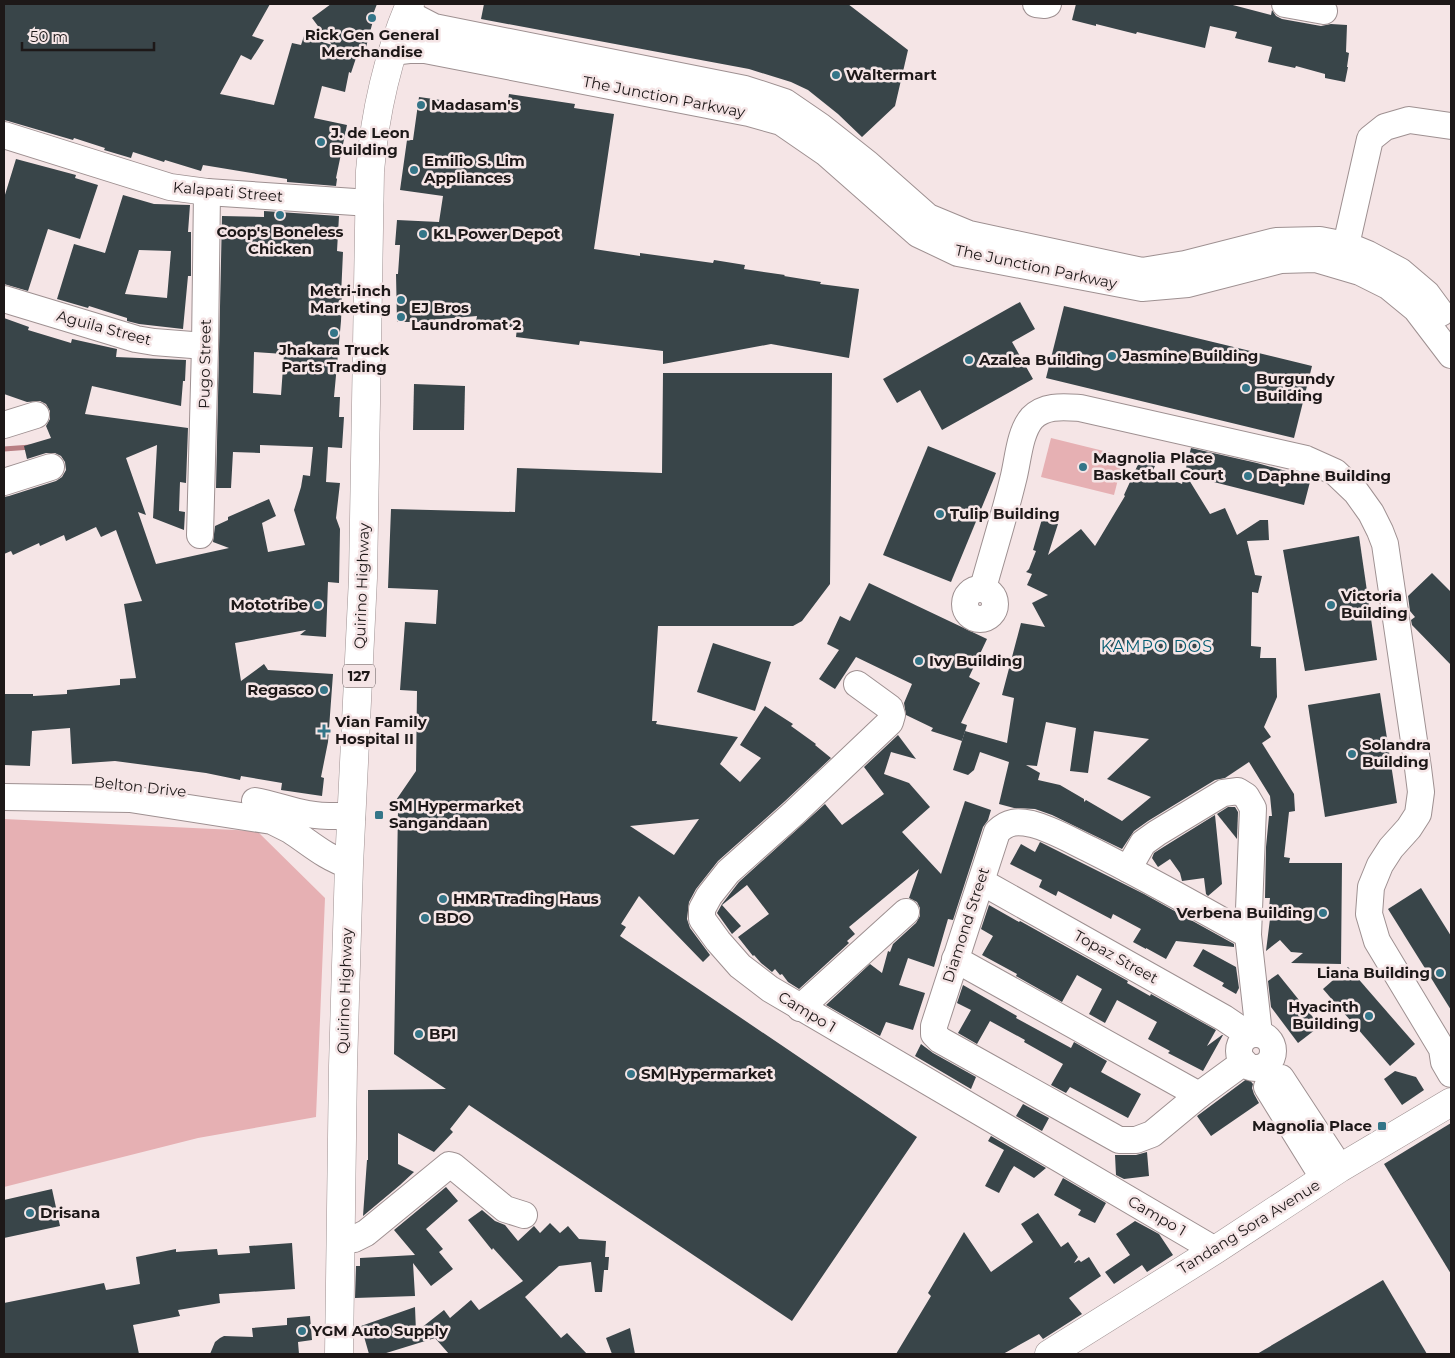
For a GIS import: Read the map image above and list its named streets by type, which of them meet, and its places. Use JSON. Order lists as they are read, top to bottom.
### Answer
{
  "streets": {
    "main road": ["Quirino Highway", "127", "Tandang Sora Avenue"],
    "street": [
      "The Junction Parkway",
      "Kalapati Street",
      "Aguila Street",
      "Pugo Street",
      "Belton Drive",
      "Diamond Street",
      "Topaz Street",
      "Campo 1"
    ]
  },
  "crossings": [
    ["The Junction Parkway", "Quirino Highway"],
    ["Kalapati Street", "Pugo Street"],
    ["Kalapati Street", "Quirino Highway"],
    ["Aguila Street", "Pugo Street"],
    ["Quirino Highway", "Belton Drive"],
    ["Diamond Street", "Topaz Street"],
    ["Campo 1", "Tandang Sora Avenue"]
  ],
  "districts": ["KAMPO DOS"],
  "places": {
    "other": [
      "Rick Gen General Merchandise",
      "Waltermart",
      "Madasam's",
      "J. de Leon Building",
      "Emilio S. Lim Appliances",
      "Coop's Boneless Chicken",
      "KL Power Depot",
      "Metri-inch Marketing",
      "EJ Bros Laundromat 2",
      "Jhakara Truck Parts Trading",
      "Jasmine Building",
      "Azalea Building",
      "Burgundy Building",
      "Magnolia Place Basketball Court",
      "Daphne Building",
      "Tulip Building",
      "Mototribe",
      "Victoria Building",
      "Ivy Building",
      "Regasco",
      "Solandra Building",
      "HMR Trading Haus",
      "Verbena Building",
      "BDO",
      "Liana Building",
      "Hyacinth Building",
      "BPI",
      "SM Hypermarket",
      "Drisana",
      "YGM Auto Supply"
    ],
    "health": ["Vian Family Hospital II"],
    "transit": ["SM Hypermarket Sangandaan", "Magnolia Place"]
  },
  "scale_bar": "50 m"
}
